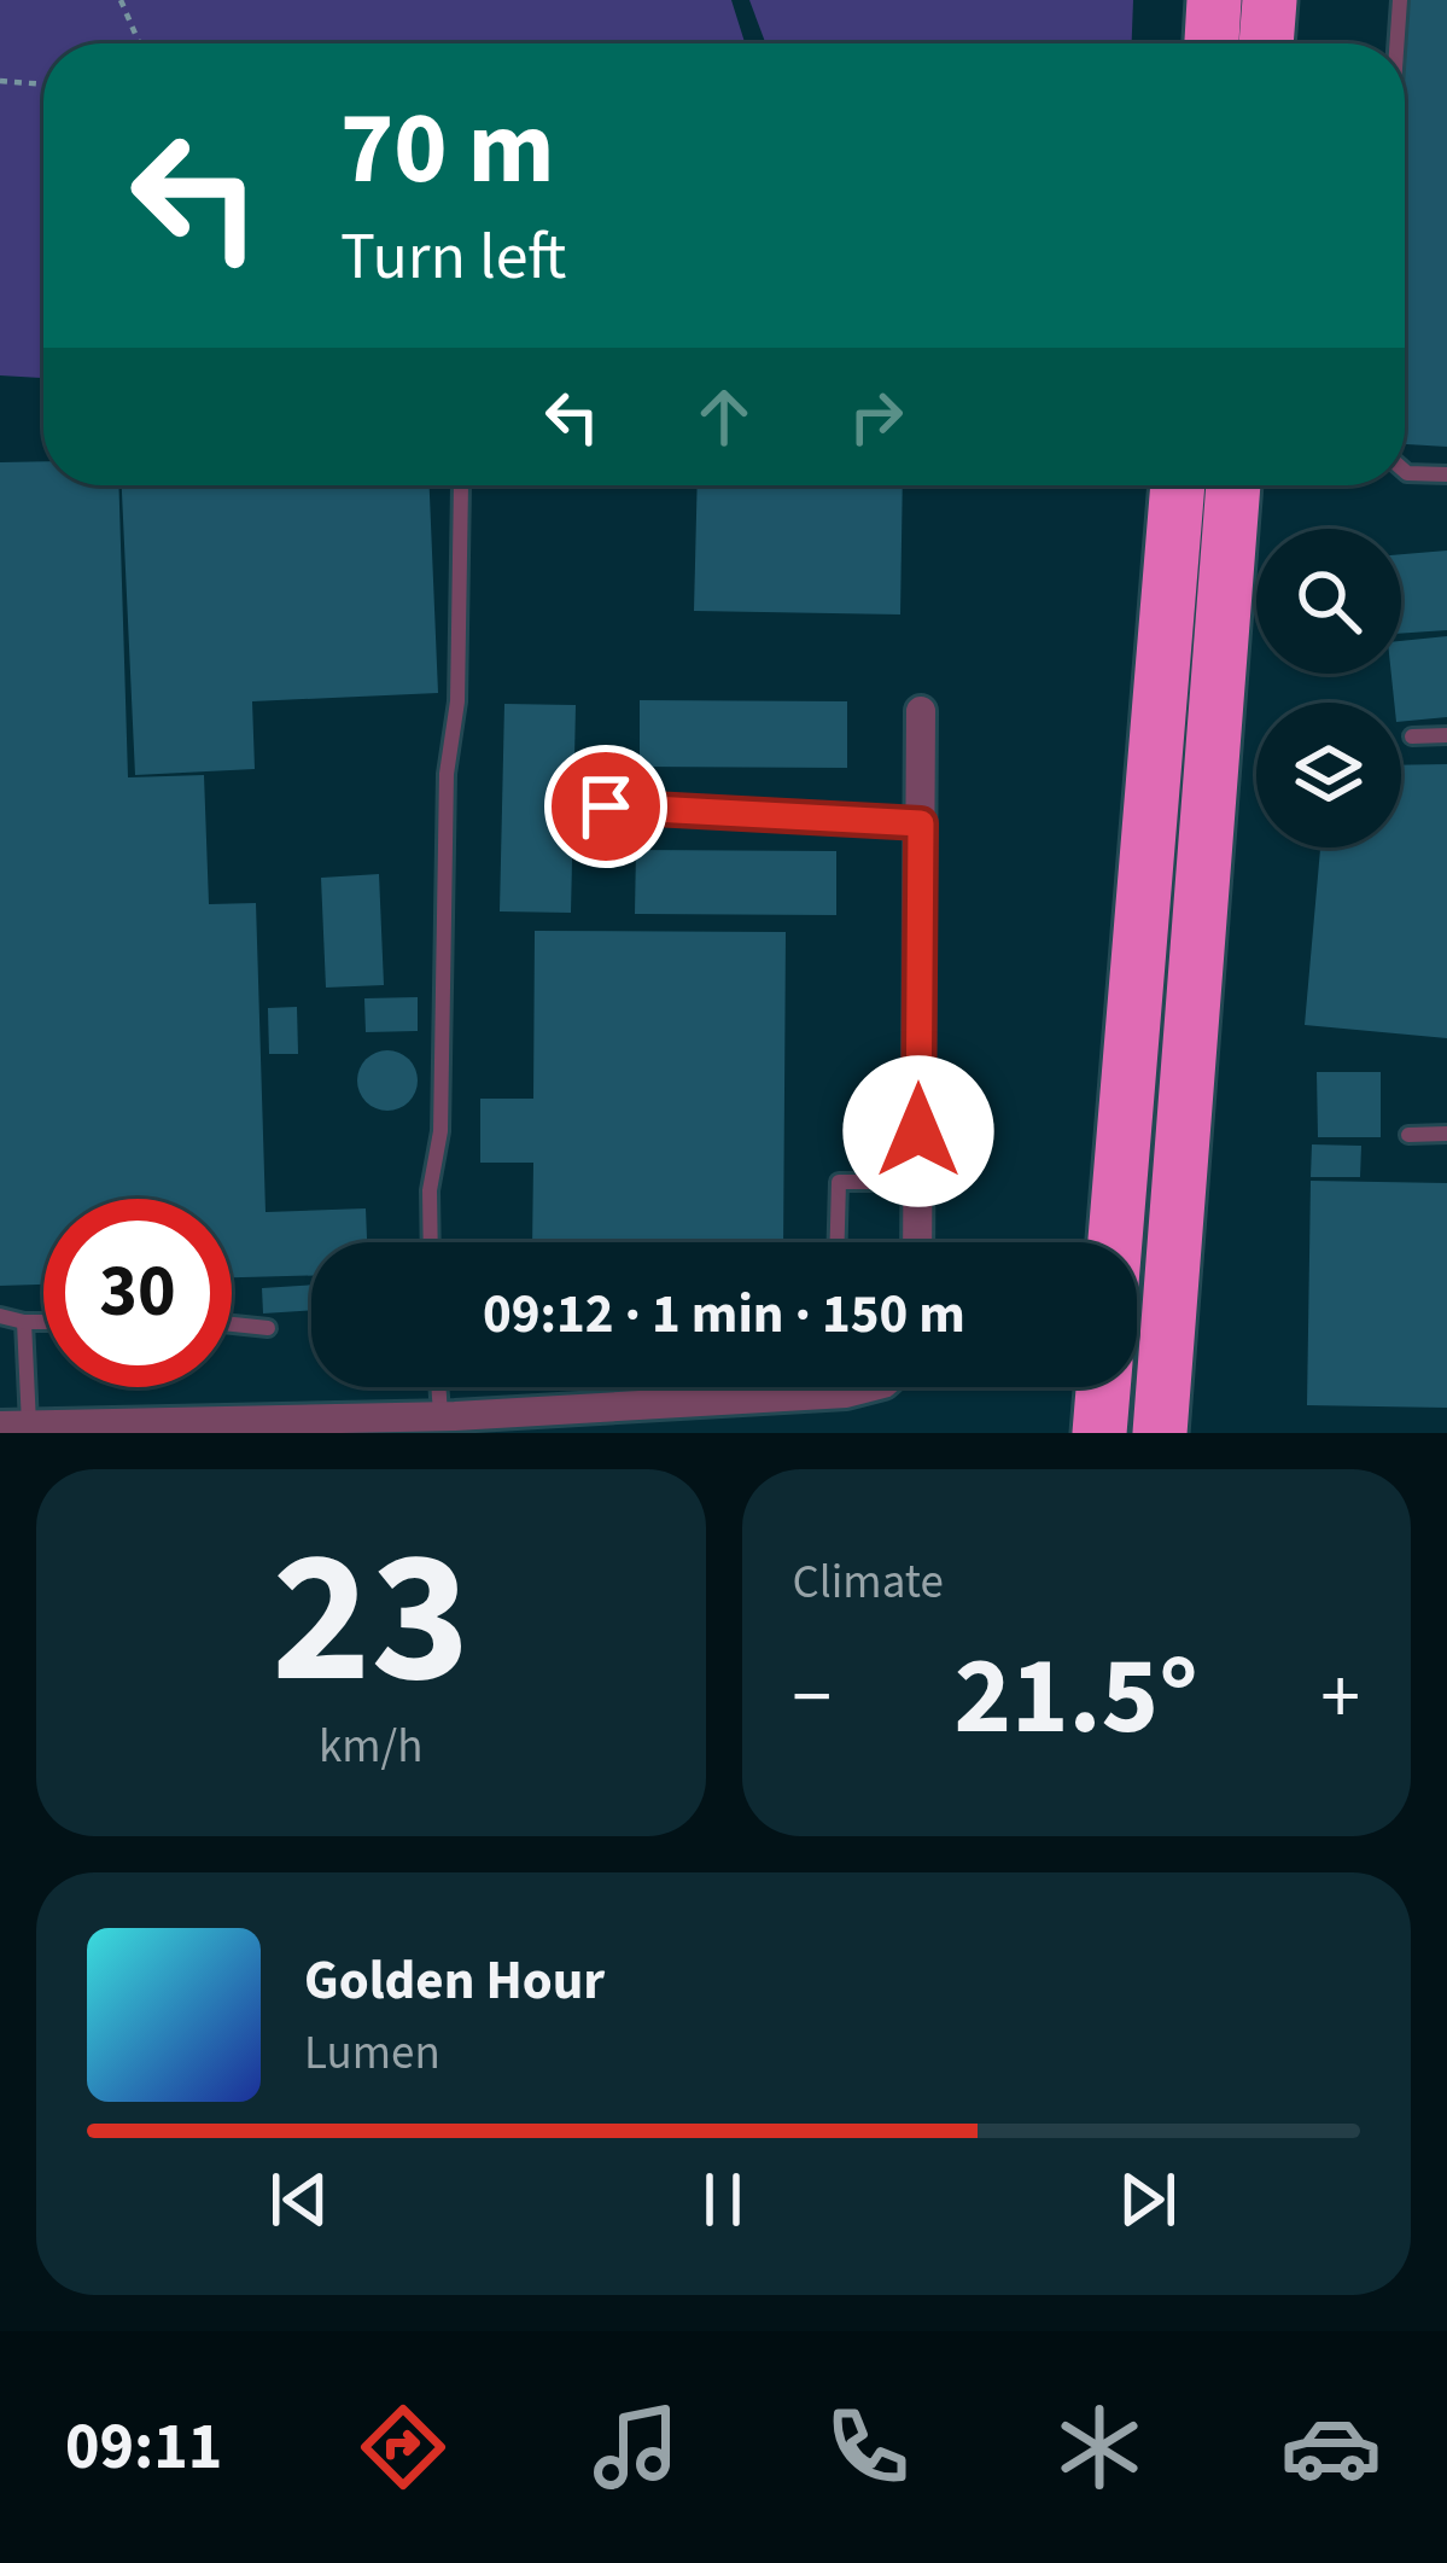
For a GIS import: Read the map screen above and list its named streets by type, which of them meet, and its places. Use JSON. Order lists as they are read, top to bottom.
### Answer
{
  "page": {
    "turn": ["70 m", "Turn left"],
    "limit": "30",
    "trip": "09:12 · 1 min · 150 m",
    "tile": [
      ["23", "km/h"],
      "Climate"
    ],
    "heat": ["−", "21.5°", "+"],
    "song": ["Golden Hour", "Lumen"],
    "tabs": "09:11"
  }
}
